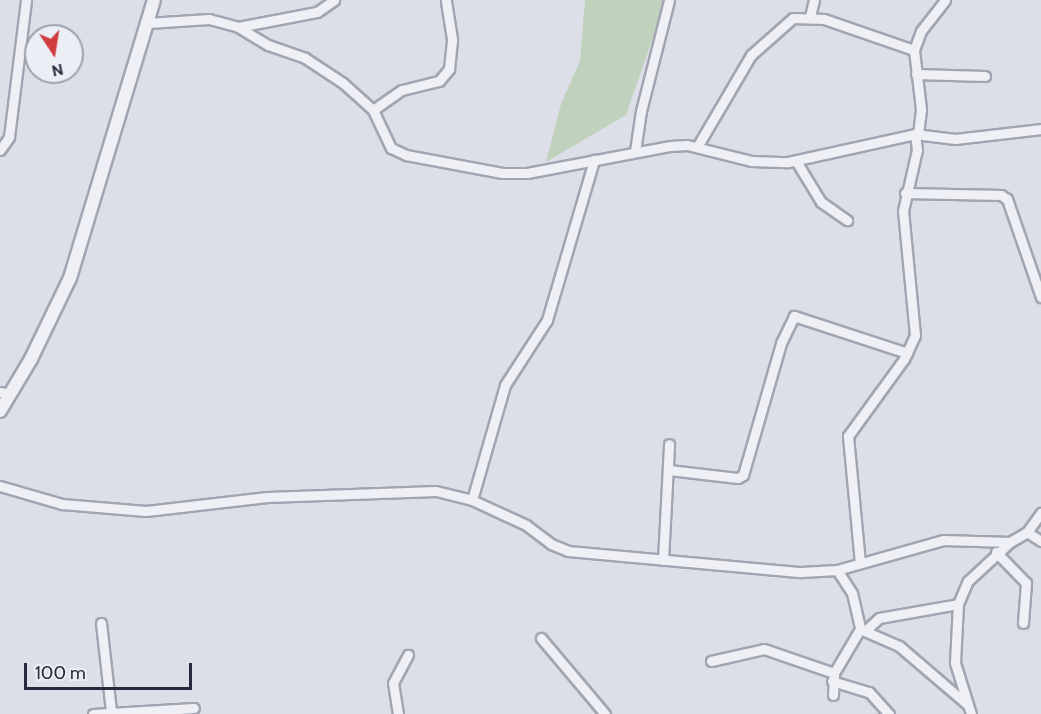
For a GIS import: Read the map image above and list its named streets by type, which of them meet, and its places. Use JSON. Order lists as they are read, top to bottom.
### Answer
{
  "scale_bar": "100 m",
  "north": "bottom"
}
